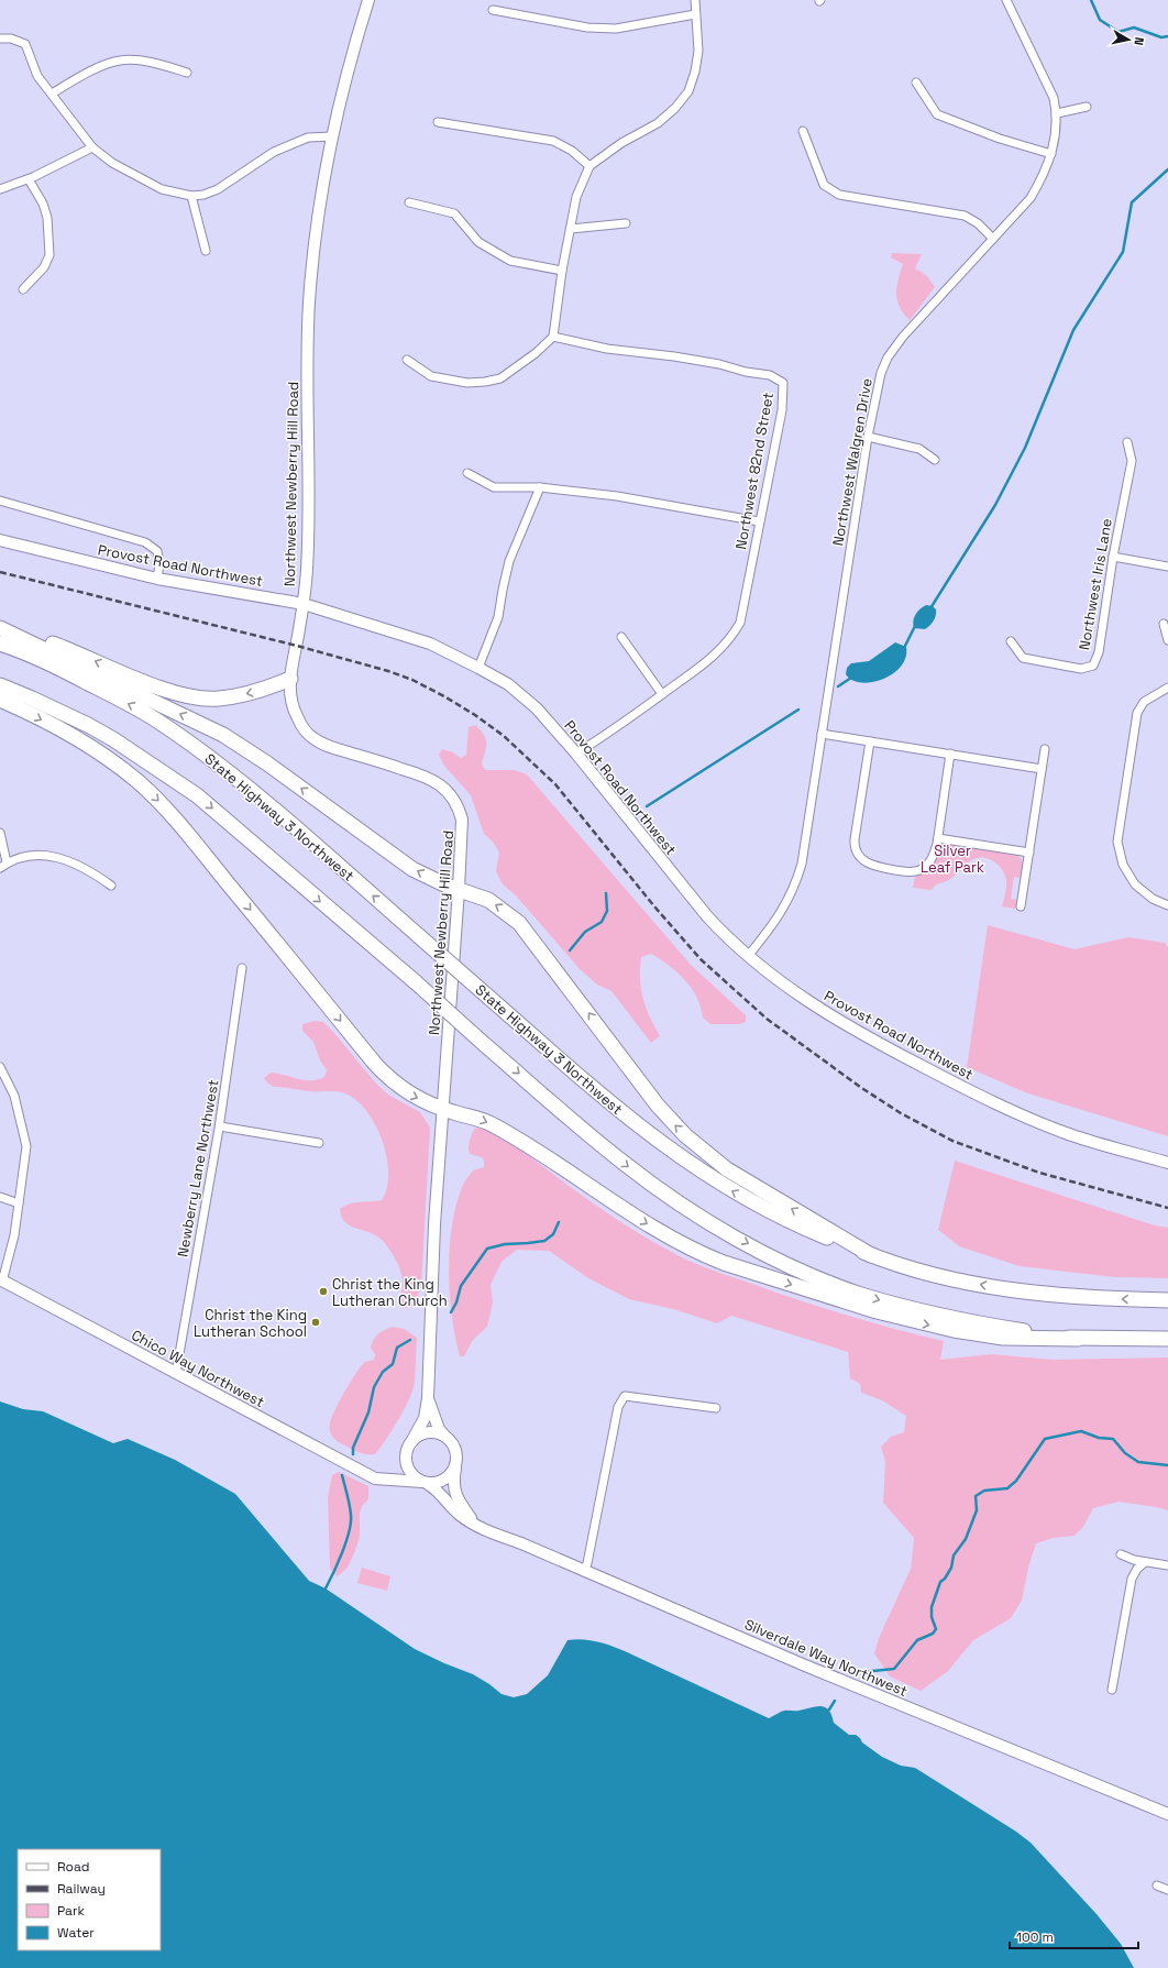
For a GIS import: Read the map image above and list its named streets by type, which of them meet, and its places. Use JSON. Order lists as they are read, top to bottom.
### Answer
{
  "streets": {
    "highway": ["State Highway 3 Northwest"],
    "main road": [
      "Northwest Newberry Hill Road",
      "Provost Road Northwest",
      "Chico Way Northwest",
      "Silverdale Way Northwest"
    ],
    "street": [
      "Northwest Walgren Drive",
      "Northwest 82nd Street",
      "Northwest Iris Lane",
      "Newberry Lane Northwest"
    ]
  },
  "crossings": [
    ["Northwest Walgren Drive", "Provost Road Northwest"],
    ["Northwest 82nd Street", "Provost Road Northwest"],
    ["Northwest Newberry Hill Road", "Provost Road Northwest"],
    ["Northwest Newberry Hill Road", "Chico Way Northwest"],
    ["Northwest Newberry Hill Road", "Silverdale Way Northwest"],
    ["Newberry Lane Northwest", "Chico Way Northwest"],
    ["Chico Way Northwest", "Silverdale Way Northwest"]
  ],
  "parks": ["Silver Leaf Park"],
  "places": ["Christ the King Lutheran Church", "Christ the King Lutheran School"],
  "legend": [
    "Road",
    "Railway",
    "Park",
    "Water"
  ],
  "scale_bar": "100 m",
  "north": "right"
}
